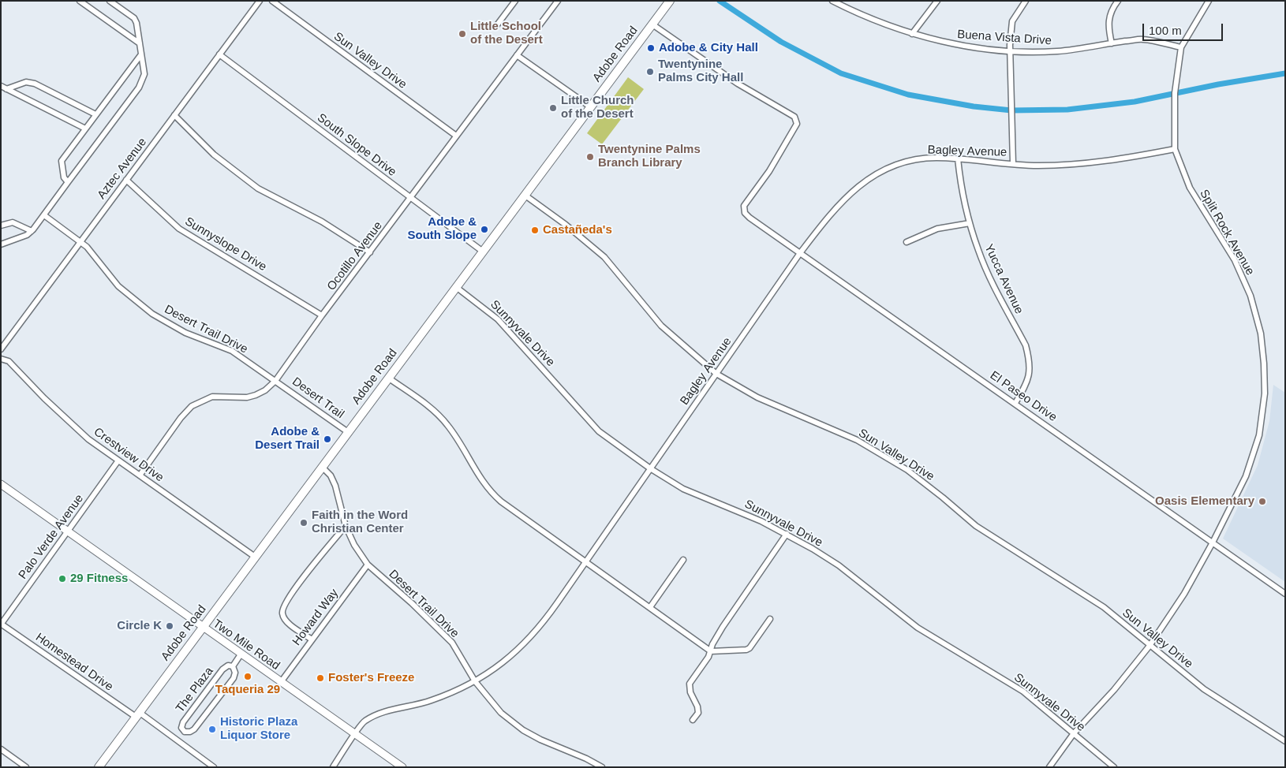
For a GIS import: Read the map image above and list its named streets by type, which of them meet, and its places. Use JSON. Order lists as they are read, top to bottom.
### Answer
{
  "streets": {
    "main road": ["Adobe Road"],
    "street": [
      "Buena Vista Drive",
      "Sun Valley Drive",
      "South Slope Drive",
      "Bagley Avenue",
      "Aztec Avenue",
      "Split Rock Avenue",
      "Sunnyslope Drive",
      "Ocotillo Avenue",
      "Yucca Avenue",
      "Desert Trail Drive",
      "Sunnyvale Drive",
      "El Paseo Drive",
      "Desert Trail",
      "Crestview Drive",
      "Palo Verde Avenue",
      "Howard Way",
      "Two Mile Road",
      "Homestead Drive",
      "The Plaza"
    ]
  },
  "crossings": [
    ["Buena Vista Drive", "Split Rock Avenue"],
    ["Adobe Road", "Sun Valley Drive"],
    ["Adobe Road", "South Slope Drive"],
    ["Adobe Road", "Desert Trail Drive"],
    ["Adobe Road", "Sunnyvale Drive"],
    ["Adobe Road", "El Paseo Drive"],
    ["Adobe Road", "Desert Trail"],
    ["Adobe Road", "Crestview Drive"],
    ["Adobe Road", "Two Mile Road"],
    ["Adobe Road", "Homestead Drive"],
    ["Sun Valley Drive", "Bagley Avenue"],
    ["Sun Valley Drive", "Split Rock Avenue"],
    ["Sun Valley Drive", "Ocotillo Avenue"],
    ["South Slope Drive", "Aztec Avenue"],
    ["South Slope Drive", "Ocotillo Avenue"],
    ["Bagley Avenue", "Split Rock Avenue"],
    ["Bagley Avenue", "Yucca Avenue"],
    ["Bagley Avenue", "Desert Trail Drive"],
    ["Bagley Avenue", "Sunnyvale Drive"],
    ["Bagley Avenue", "El Paseo Drive"],
    ["Bagley Avenue", "Two Mile Road"],
    ["Aztec Avenue", "Sunnyslope Drive"],
    ["Aztec Avenue", "Desert Trail Drive"],
    ["Split Rock Avenue", "Sunnyvale Drive"],
    ["Split Rock Avenue", "El Paseo Drive"],
    ["Sunnyslope Drive", "Ocotillo Avenue"],
    ["Ocotillo Avenue", "Desert Trail Drive"],
    ["Ocotillo Avenue", "Desert Trail"],
    ["Ocotillo Avenue", "Crestview Drive"],
    ["Yucca Avenue", "El Paseo Drive"],
    ["Desert Trail Drive", "Desert Trail"],
    ["Desert Trail Drive", "Howard Way"],
    ["Crestview Drive", "Palo Verde Avenue"],
    ["Palo Verde Avenue", "Two Mile Road"],
    ["Palo Verde Avenue", "Homestead Drive"],
    ["Howard Way", "Two Mile Road"],
    ["Two Mile Road", "The Plaza"],
    ["Homestead Drive", "The Plaza"]
  ],
  "places": [
    "Little School of the Desert",
    "Adobe & City Hall",
    "Twentynine Palms City Hall",
    "Little Church of the Desert",
    "Twentynine Palms Branch Library",
    "Adobe & South Slope",
    "Castañeda's",
    "Adobe & Desert Trail",
    "Oasis Elementary",
    "Faith in the Word Christian Center",
    "29 Fitness",
    "Circle K",
    "Taqueria 29",
    "Foster's Freeze",
    "Historic Plaza Liquor Store"
  ],
  "scale_bar": "100 m"
}
